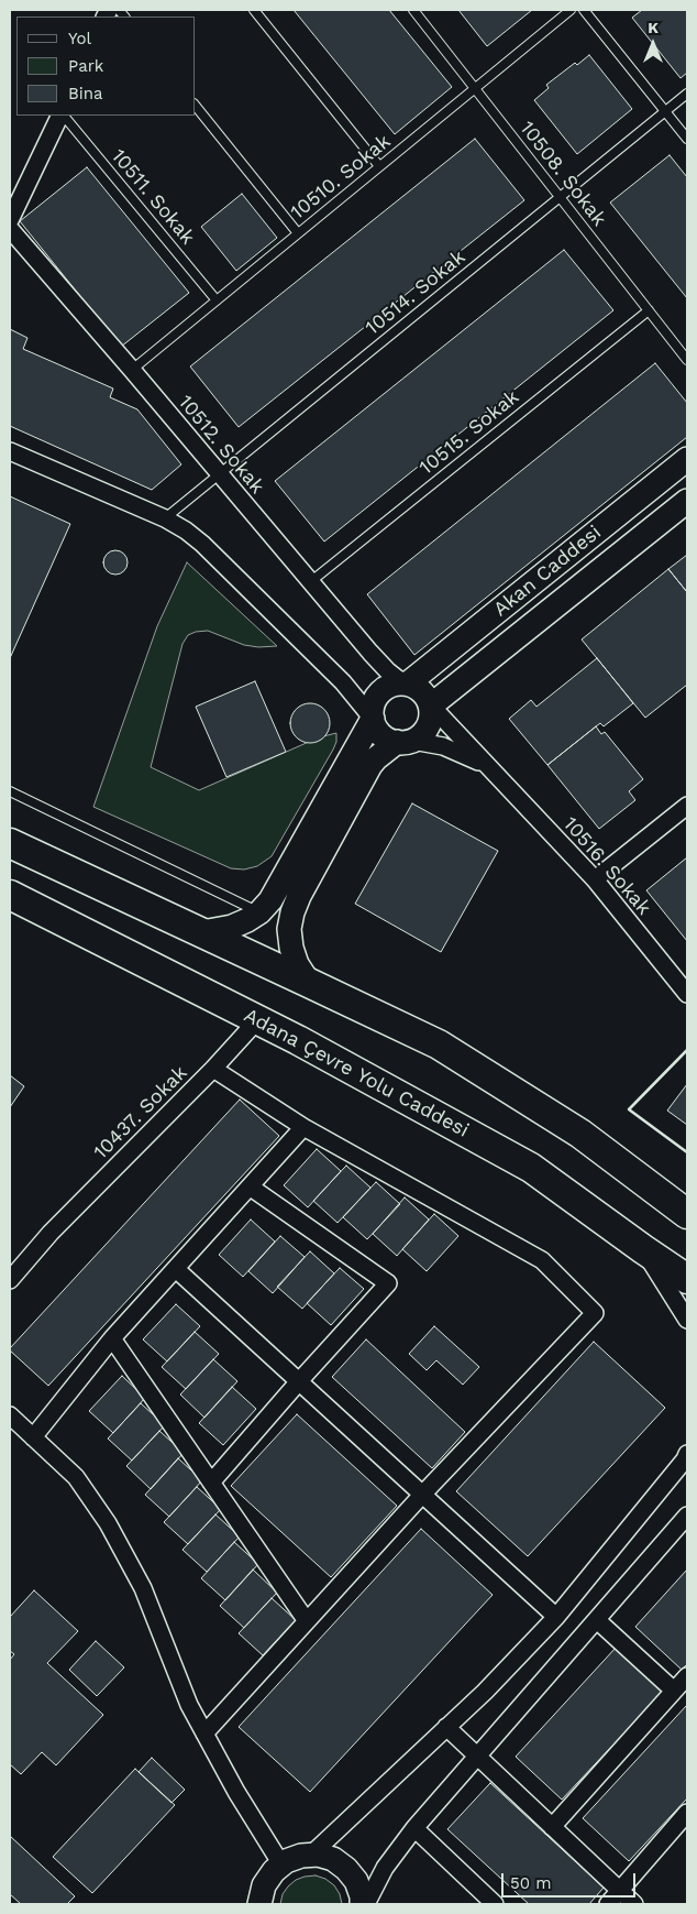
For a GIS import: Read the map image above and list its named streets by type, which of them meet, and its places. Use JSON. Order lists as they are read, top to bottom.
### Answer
{
  "streets": {
    "highway": ["Adana Çevre Yolu Caddesi"],
    "street": [
      "10512. Sokak",
      "Akan Caddesi",
      "10516. Sokak",
      "10437. Sokak"
    ],
    "lane": [
      "10508. Sokak",
      "10510. Sokak",
      "10511. Sokak",
      "10514. Sokak",
      "10515. Sokak"
    ]
  },
  "crossings": [
    ["10508. Sokak", "10510. Sokak"],
    ["10508. Sokak", "10514. Sokak"],
    ["10508. Sokak", "10515. Sokak"],
    ["10510. Sokak", "10511. Sokak"],
    ["10510. Sokak", "10512. Sokak"],
    ["10514. Sokak", "10512. Sokak"],
    ["10515. Sokak", "10512. Sokak"],
    ["10512. Sokak", "Akan Caddesi"],
    ["10512. Sokak", "10516. Sokak"],
    ["Akan Caddesi", "10516. Sokak"],
    ["Adana Çevre Yolu Caddesi", "10437. Sokak"]
  ],
  "legend": ["Yol", "Park", "Bina"],
  "scale_bar": "50 m",
  "north": "top"
}
